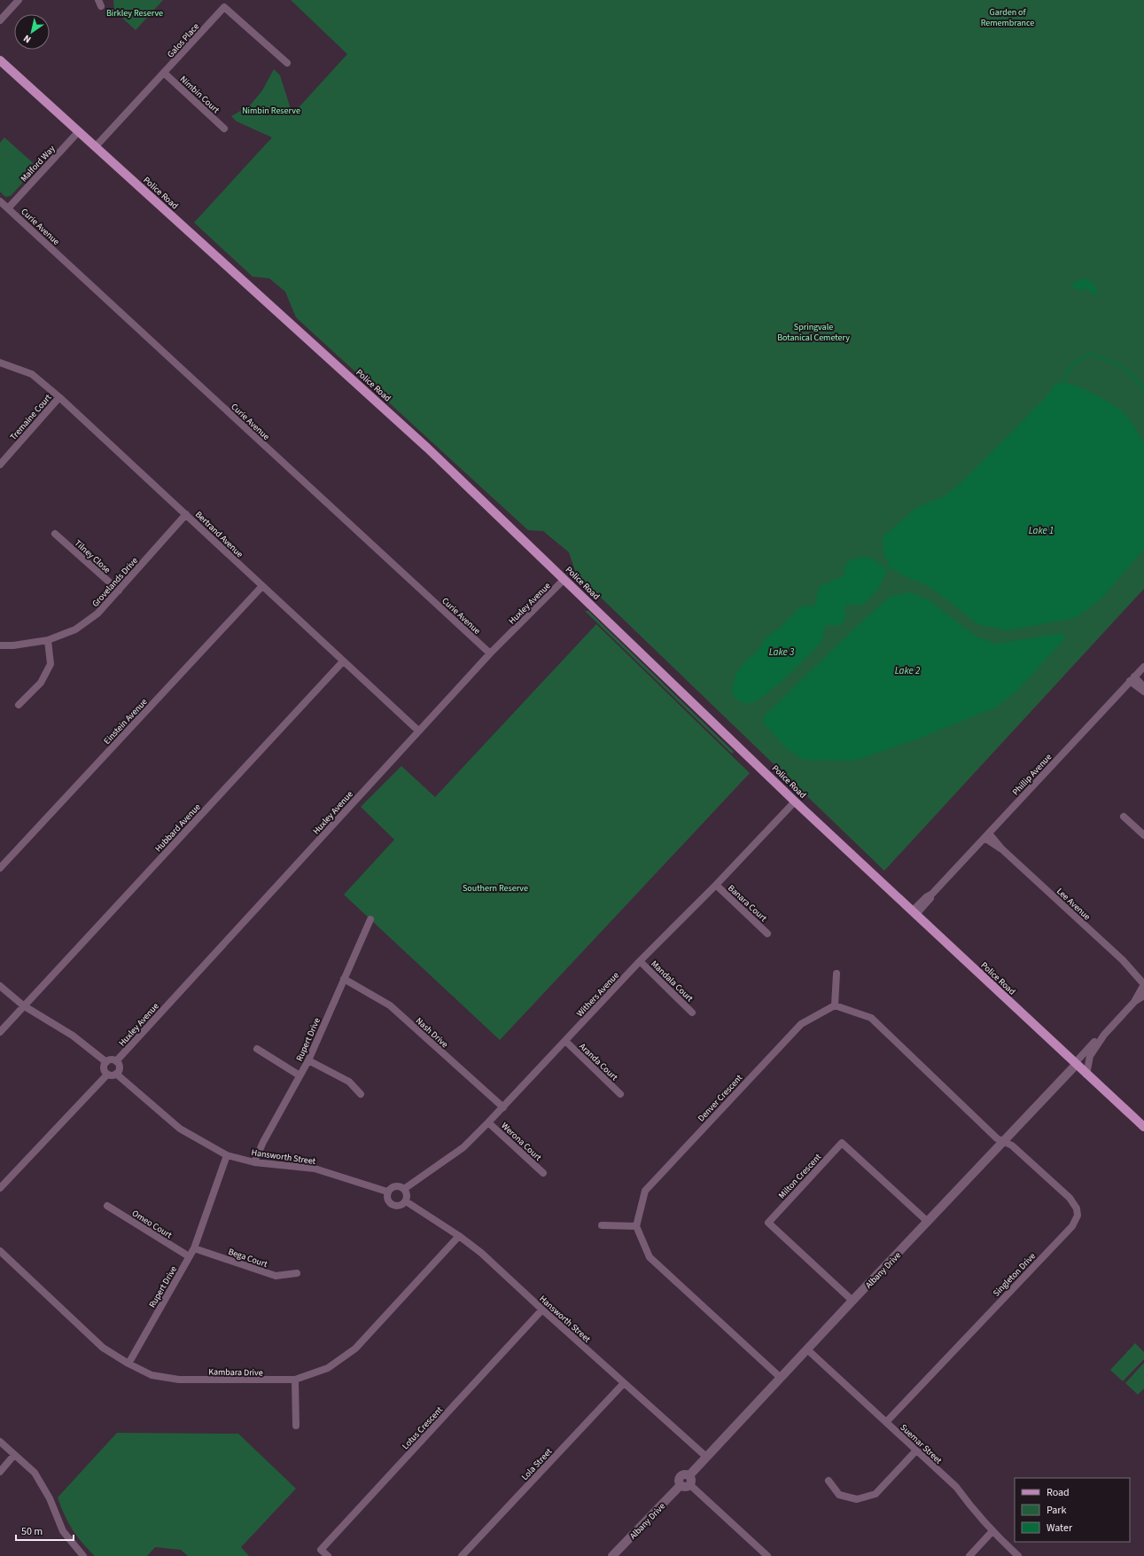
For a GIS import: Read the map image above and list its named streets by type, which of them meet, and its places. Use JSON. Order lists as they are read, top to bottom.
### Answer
{
  "streets": {
    "main road": ["Police Road"],
    "street": [
      "Galos Place",
      "Nimbin Court",
      "Malford Way",
      "Curie Avenue",
      "Tremaine Court",
      "Bertrand Avenue",
      "Tilney Close",
      "Grovelands Drive",
      "Huxley Avenue",
      "Einstein Avenue",
      "Phillip Avenue",
      "Hubbard Avenue",
      "Banara Court",
      "Lee Avenue",
      "Mandala Court",
      "Withers Avenue",
      "Nash Drive",
      "Rupert Drive",
      "Aranda Court",
      "Denver Crescent",
      "Werona Court",
      "Hansworth Street",
      "Milton Crescent",
      "Omeo Court",
      "Bega Court",
      "Albany Drive",
      "Singleton Drive",
      "Kambara Drive",
      "Lotus Crescent",
      "Suemar Street",
      "Lola Street"
    ]
  },
  "crossings": [
    ["Galos Place", "Nimbin Court"],
    ["Galos Place", "Police Road"],
    ["Malford Way", "Police Road"],
    ["Malford Way", "Curie Avenue"],
    ["Police Road", "Huxley Avenue"],
    ["Police Road", "Phillip Avenue"],
    ["Police Road", "Withers Avenue"],
    ["Police Road", "Albany Drive"],
    ["Curie Avenue", "Huxley Avenue"],
    ["Tremaine Court", "Bertrand Avenue"],
    ["Bertrand Avenue", "Grovelands Drive"],
    ["Bertrand Avenue", "Huxley Avenue"],
    ["Bertrand Avenue", "Einstein Avenue"],
    ["Bertrand Avenue", "Hubbard Avenue"],
    ["Tilney Close", "Grovelands Drive"],
    ["Huxley Avenue", "Hansworth Street"],
    ["Phillip Avenue", "Lee Avenue"],
    ["Banara Court", "Withers Avenue"],
    ["Mandala Court", "Withers Avenue"],
    ["Withers Avenue", "Nash Drive"],
    ["Withers Avenue", "Aranda Court"],
    ["Withers Avenue", "Werona Court"],
    ["Withers Avenue", "Hansworth Street"],
    ["Nash Drive", "Rupert Drive"],
    ["Rupert Drive", "Hansworth Street"],
    ["Rupert Drive", "Omeo Court"],
    ["Rupert Drive", "Bega Court"],
    ["Rupert Drive", "Kambara Drive"],
    ["Hansworth Street", "Albany Drive"],
    ["Hansworth Street", "Kambara Drive"],
    ["Hansworth Street", "Lotus Crescent"],
    ["Hansworth Street", "Lola Street"],
    ["Milton Crescent", "Albany Drive"],
    ["Albany Drive", "Singleton Drive"],
    ["Albany Drive", "Suemar Street"],
    ["Singleton Drive", "Suemar Street"]
  ],
  "water": ["Lake 1", "Lake 3", "Lake 2"],
  "parks": [
    "Garden of Remembrance",
    "Birkley Reserve",
    "Nimbin Reserve",
    "Springvale Botanical Cemetery",
    "Southern Reserve"
  ],
  "legend": ["Road", "Park", "Water"],
  "scale_bar": "50 m",
  "north": "bottom left"
}
